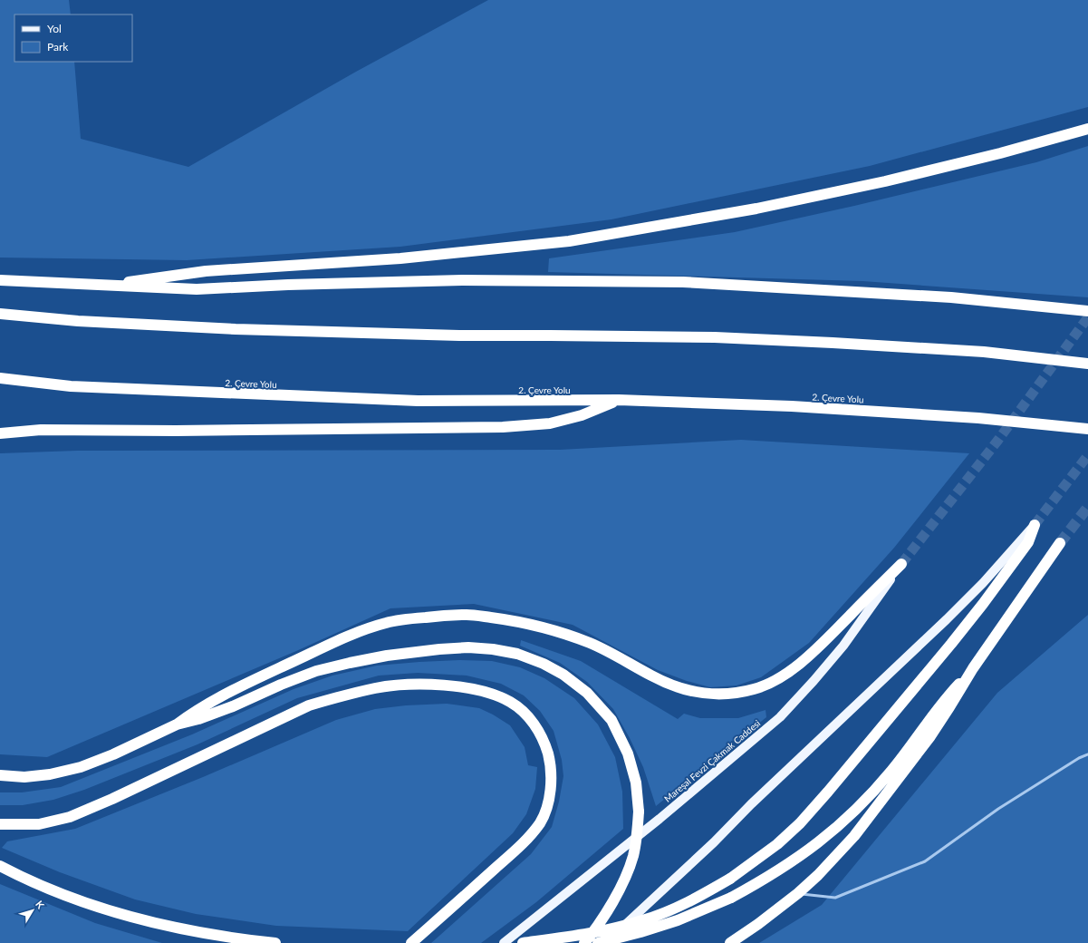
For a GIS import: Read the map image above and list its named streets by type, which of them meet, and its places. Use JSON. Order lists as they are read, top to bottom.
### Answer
{
  "streets": {
    "highway": ["2. Çevre Yolu"],
    "main road": ["Mareşal Fevzi Çakmak Caddesi"]
  },
  "legend": ["Yol", "Park"],
  "north": "top right"
}
